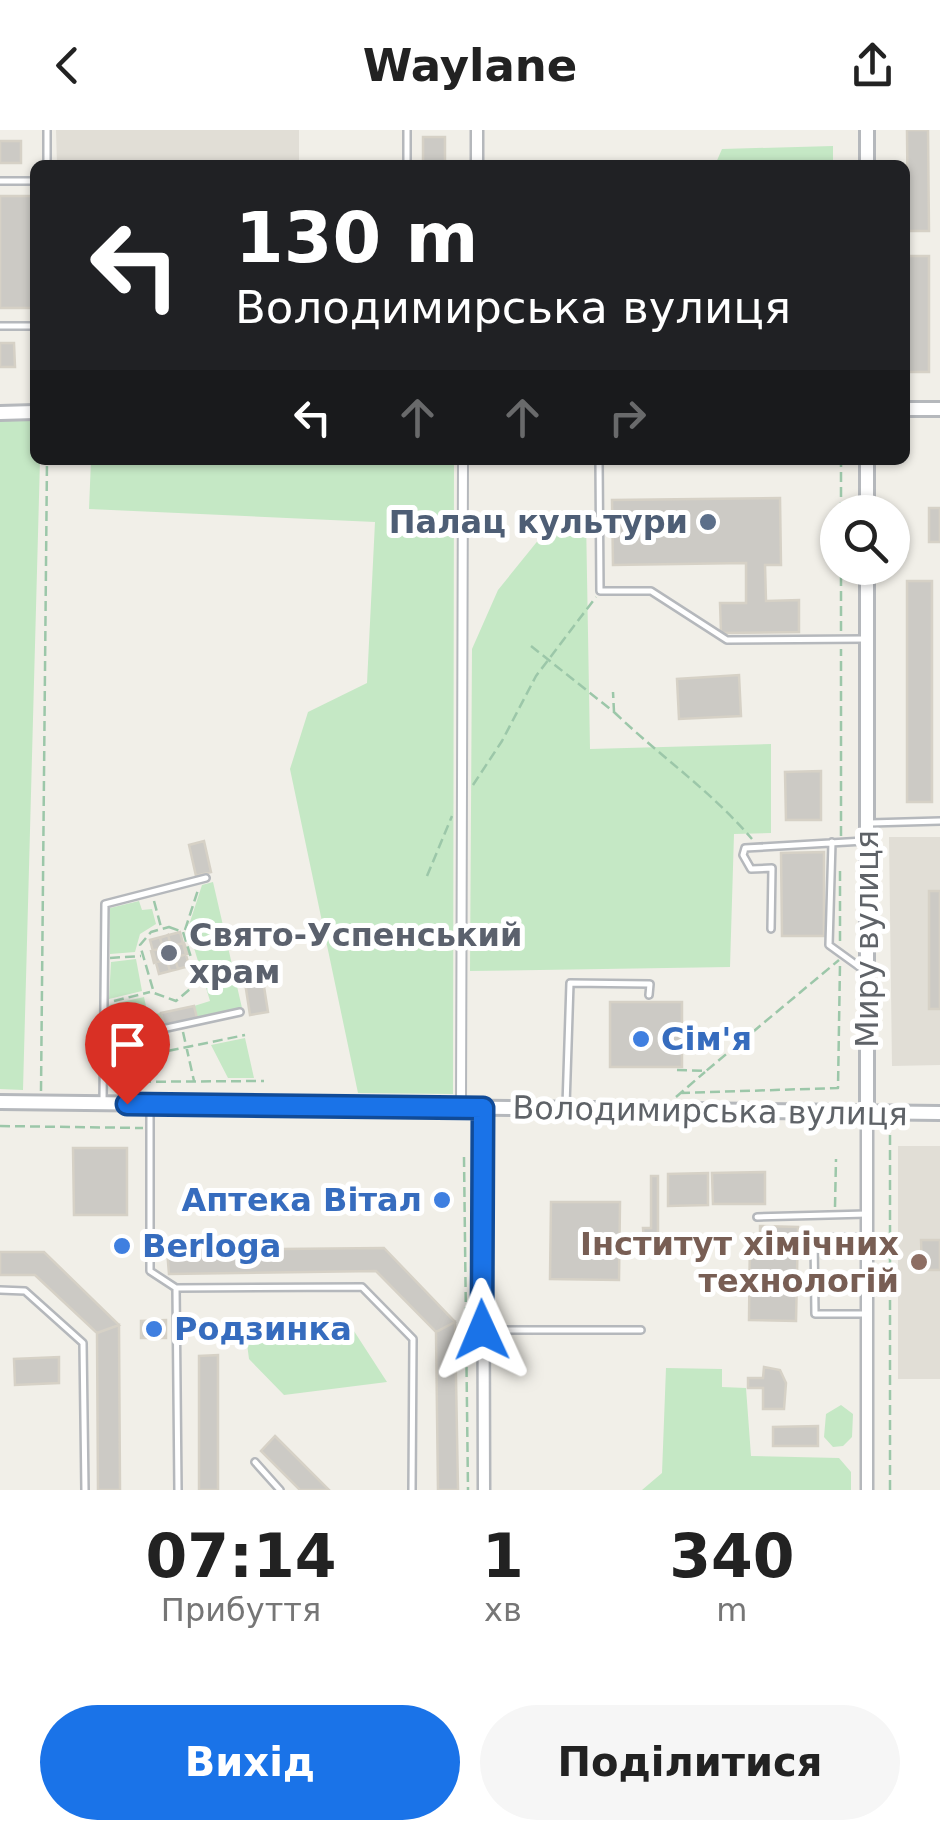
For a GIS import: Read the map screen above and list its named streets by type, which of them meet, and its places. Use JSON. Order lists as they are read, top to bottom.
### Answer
{
  "streets": {
    "street": ["Миру вулиця", "Володимирська вулиця"]
  },
  "crossings": [
    ["Миру вулиця", "Володимирська вулиця"]
  ],
  "places": [
    "Палац культури",
    "Свято-Успенський храм",
    "Сім'я",
    "Аптека Вітал",
    "Berloga",
    "Інститут хімічних технологій",
    "Родзинка"
  ],
  "page": {
    "header": "Waylane",
    "turn": ["130 m", "Володимирська вулиця"],
    "eta": [
      "07:14",
      "Прибуття",
      "1",
      "хв",
      "340",
      "m"
    ],
    "buttons": ["Вихід", "Поділитися"]
  }
}
